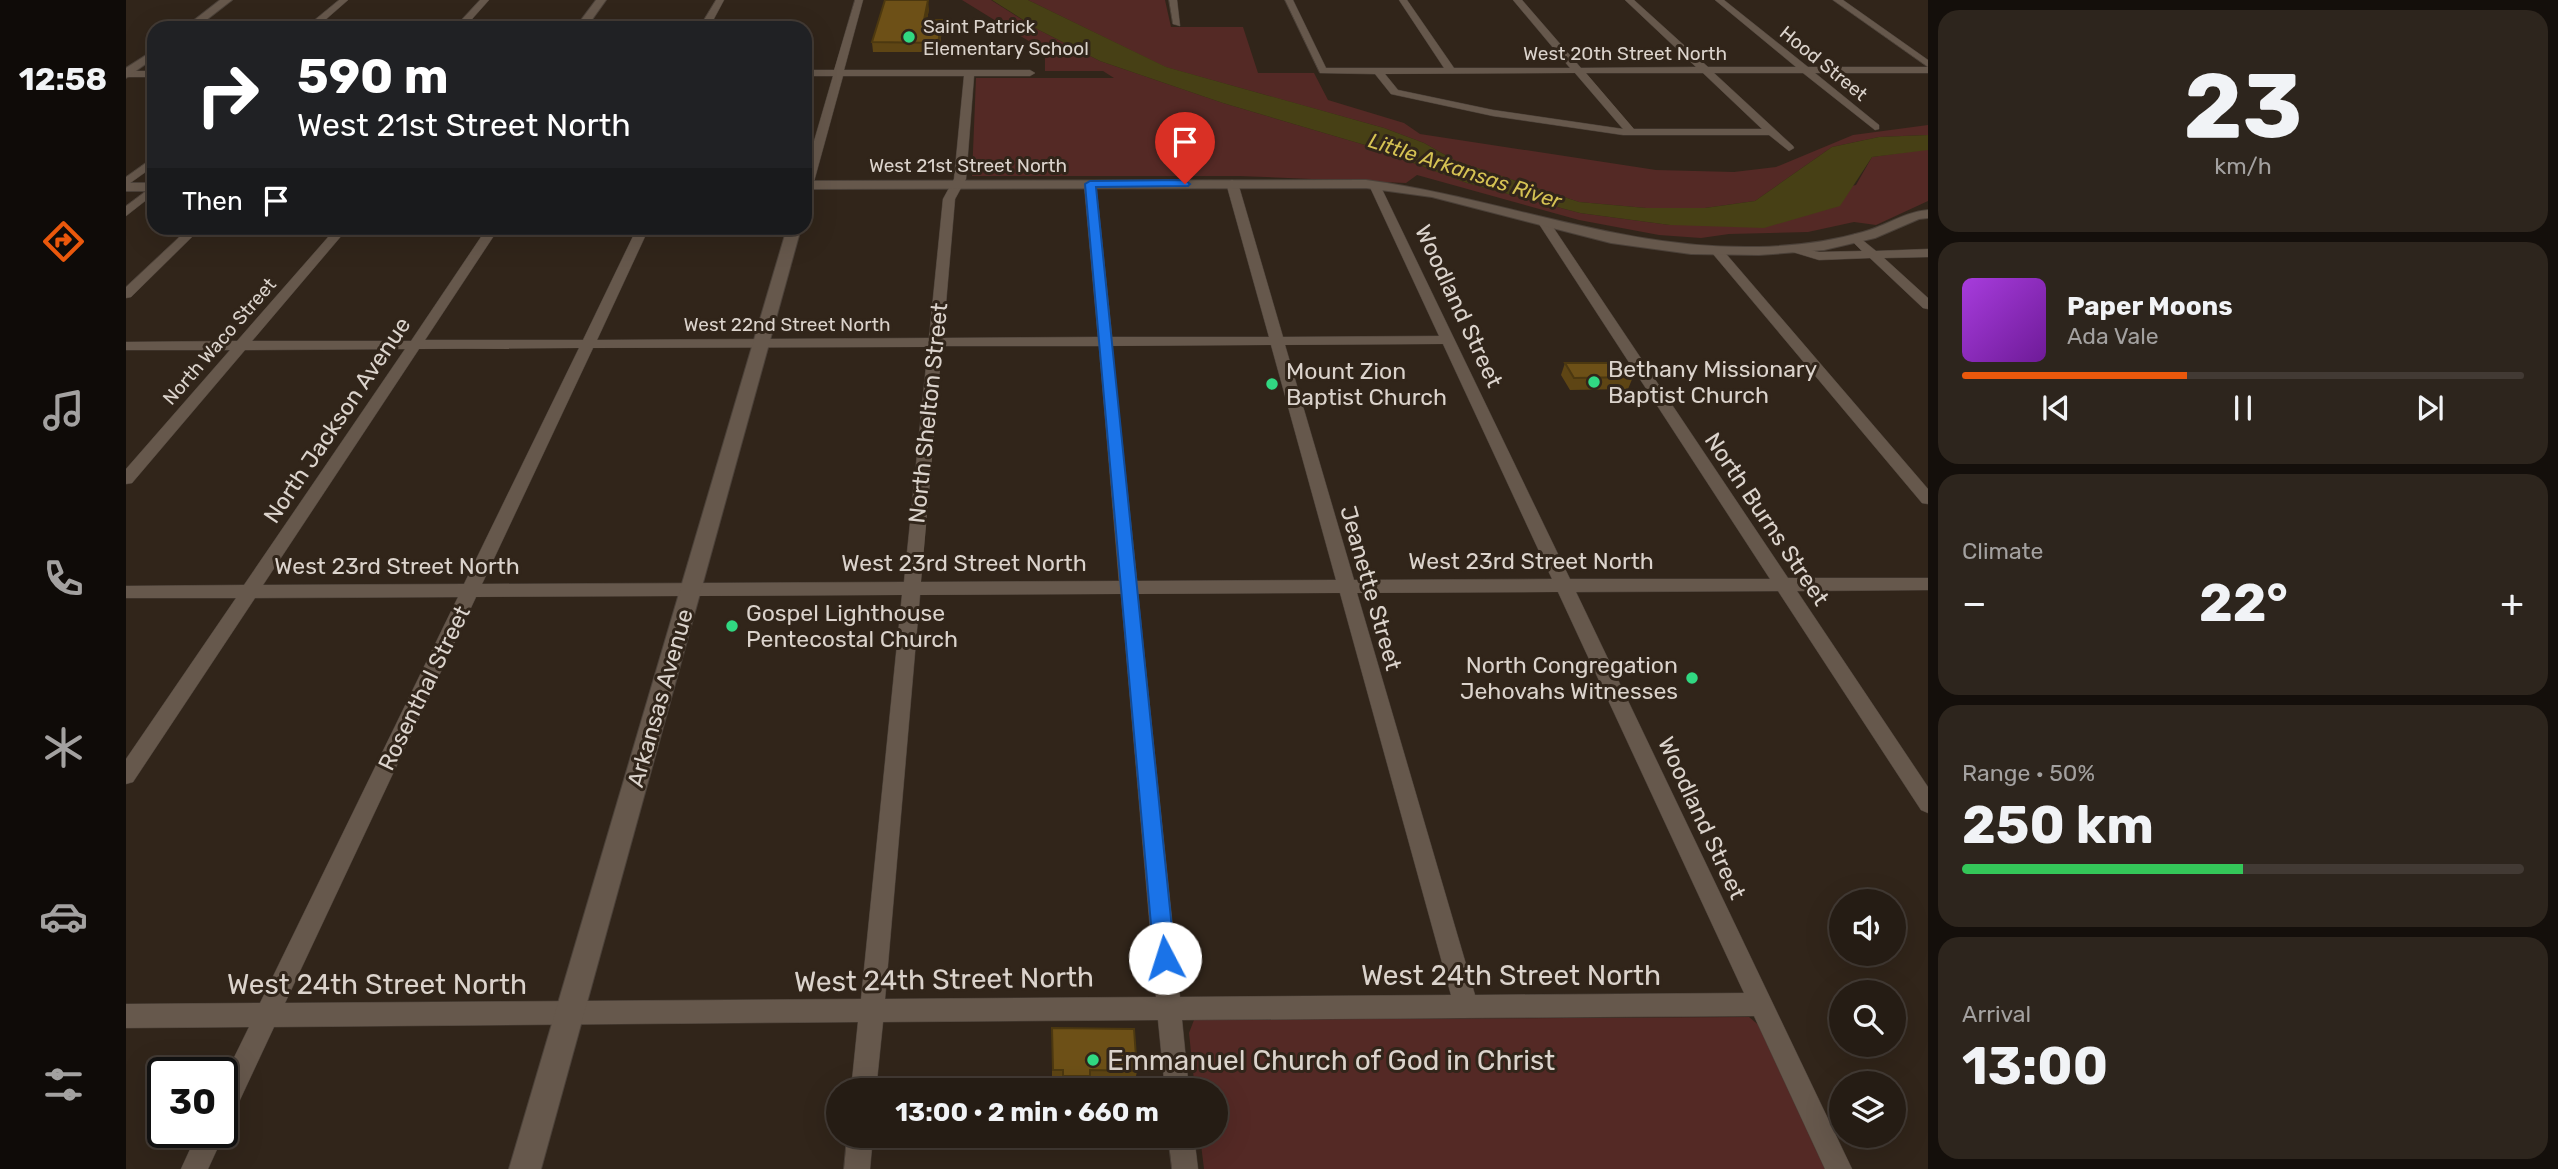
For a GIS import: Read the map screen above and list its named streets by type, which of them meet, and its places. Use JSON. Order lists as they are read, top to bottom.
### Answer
{
  "streets": {
    "main road": ["West 21st Street North", "Arkansas Avenue"],
    "street": [
      "West 20th Street North",
      "Hood Street",
      "Woodland Street",
      "West 22nd Street North",
      "North Waco Street",
      "North Shelton Street",
      "North Jackson Avenue",
      "North Burns Street",
      "West 23rd Street North",
      "Jeanette Street",
      "Rosenthal Street",
      "West 24th Street North"
    ]
  },
  "crossings": [
    ["West 20th Street North", "Hood Street"],
    ["West 21st Street North", "Woodland Street"],
    ["West 21st Street North", "North Shelton Street"],
    ["West 21st Street North", "North Burns Street"],
    ["West 21st Street North", "Jeanette Street"],
    ["Woodland Street", "West 22nd Street North"],
    ["Woodland Street", "West 23rd Street North"],
    ["Woodland Street", "West 24th Street North"],
    ["West 22nd Street North", "North Waco Street"],
    ["West 22nd Street North", "North Shelton Street"],
    ["West 22nd Street North", "North Jackson Avenue"],
    ["West 22nd Street North", "Jeanette Street"],
    ["West 22nd Street North", "Rosenthal Street"],
    ["West 22nd Street North", "Arkansas Avenue"],
    ["North Shelton Street", "West 23rd Street North"],
    ["North Shelton Street", "West 24th Street North"],
    ["North Jackson Avenue", "West 23rd Street North"],
    ["North Burns Street", "West 23rd Street North"],
    ["West 23rd Street North", "Jeanette Street"],
    ["West 23rd Street North", "Rosenthal Street"],
    ["West 23rd Street North", "Arkansas Avenue"],
    ["Jeanette Street", "West 24th Street North"],
    ["Rosenthal Street", "West 24th Street North"],
    ["Arkansas Avenue", "West 24th Street North"]
  ],
  "water": ["Little Arkansas River"],
  "places": [
    "Saint Patrick Elementary School",
    "Bethany Missionary Baptist Church",
    "Mount Zion Baptist Church",
    "Gospel Lighthouse Pentecostal Church",
    "North Congregation Jehovahs Witnesses",
    "Emmanuel Church of God in Christ"
  ],
  "page": {
    "tabs": "12:58",
    "tile": [
      ["23", "km/h"],
      "Climate",
      ["Range · 50%", "250 km"],
      ["Arrival", "13:00"]
    ],
    "turn": ["590 m", "West 21st Street North"],
    "then": "Then",
    "song": ["Paper Moons", "Ada Vale"],
    "heat": ["−", "22°", "+"],
    "limit": "30",
    "trip": "13:00 · 2 min · 660 m"
  }
}
